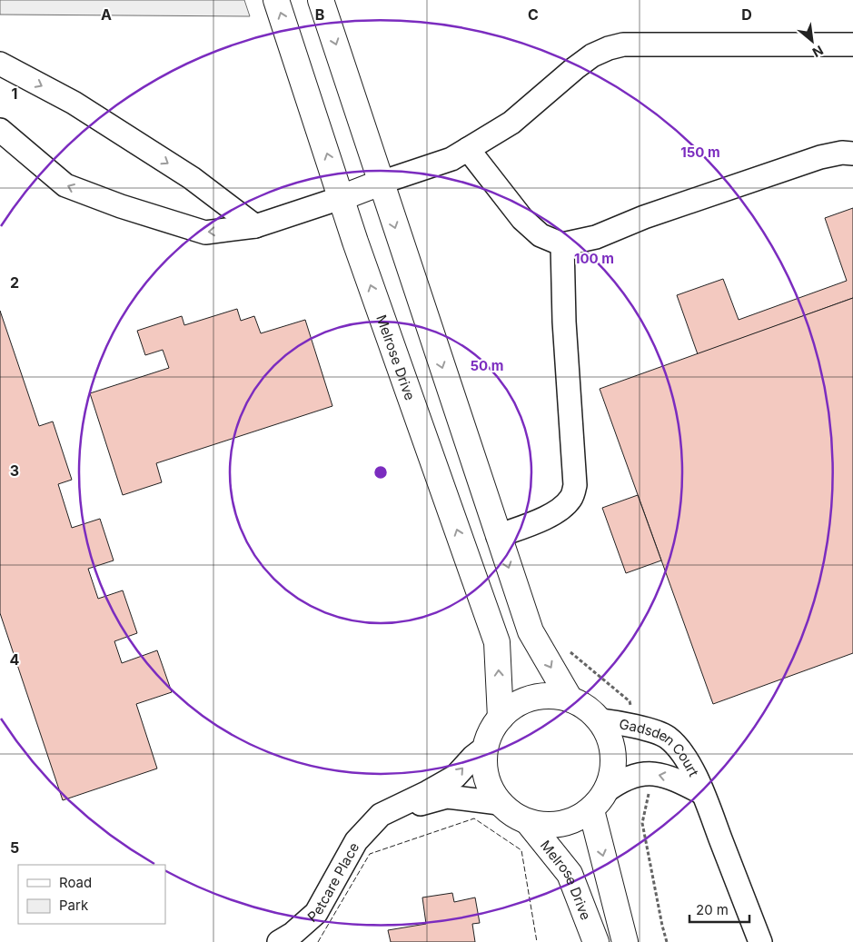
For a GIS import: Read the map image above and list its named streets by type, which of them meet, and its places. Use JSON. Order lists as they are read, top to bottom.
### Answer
{
  "streets": {
    "main road": ["Melrose Drive"],
    "street": ["Gadsden Court", "Petcare Place"]
  },
  "crossings": [
    ["Melrose Drive", "Gadsden Court"],
    ["Melrose Drive", "Petcare Place"],
    ["Gadsden Court", "Petcare Place"]
  ],
  "one_way": ["Petcare Place"],
  "legend": ["Road", "Park"],
  "scale_bar": "20 m",
  "north": "bottom right",
  "grid": {
    "columns": [
      "A",
      "B",
      "C",
      "D"
    ],
    "rows": [
      "1",
      "2",
      "3",
      "4",
      "5"
    ]
  },
  "rings": ["150 m", "100 m", "50 m"]
}
